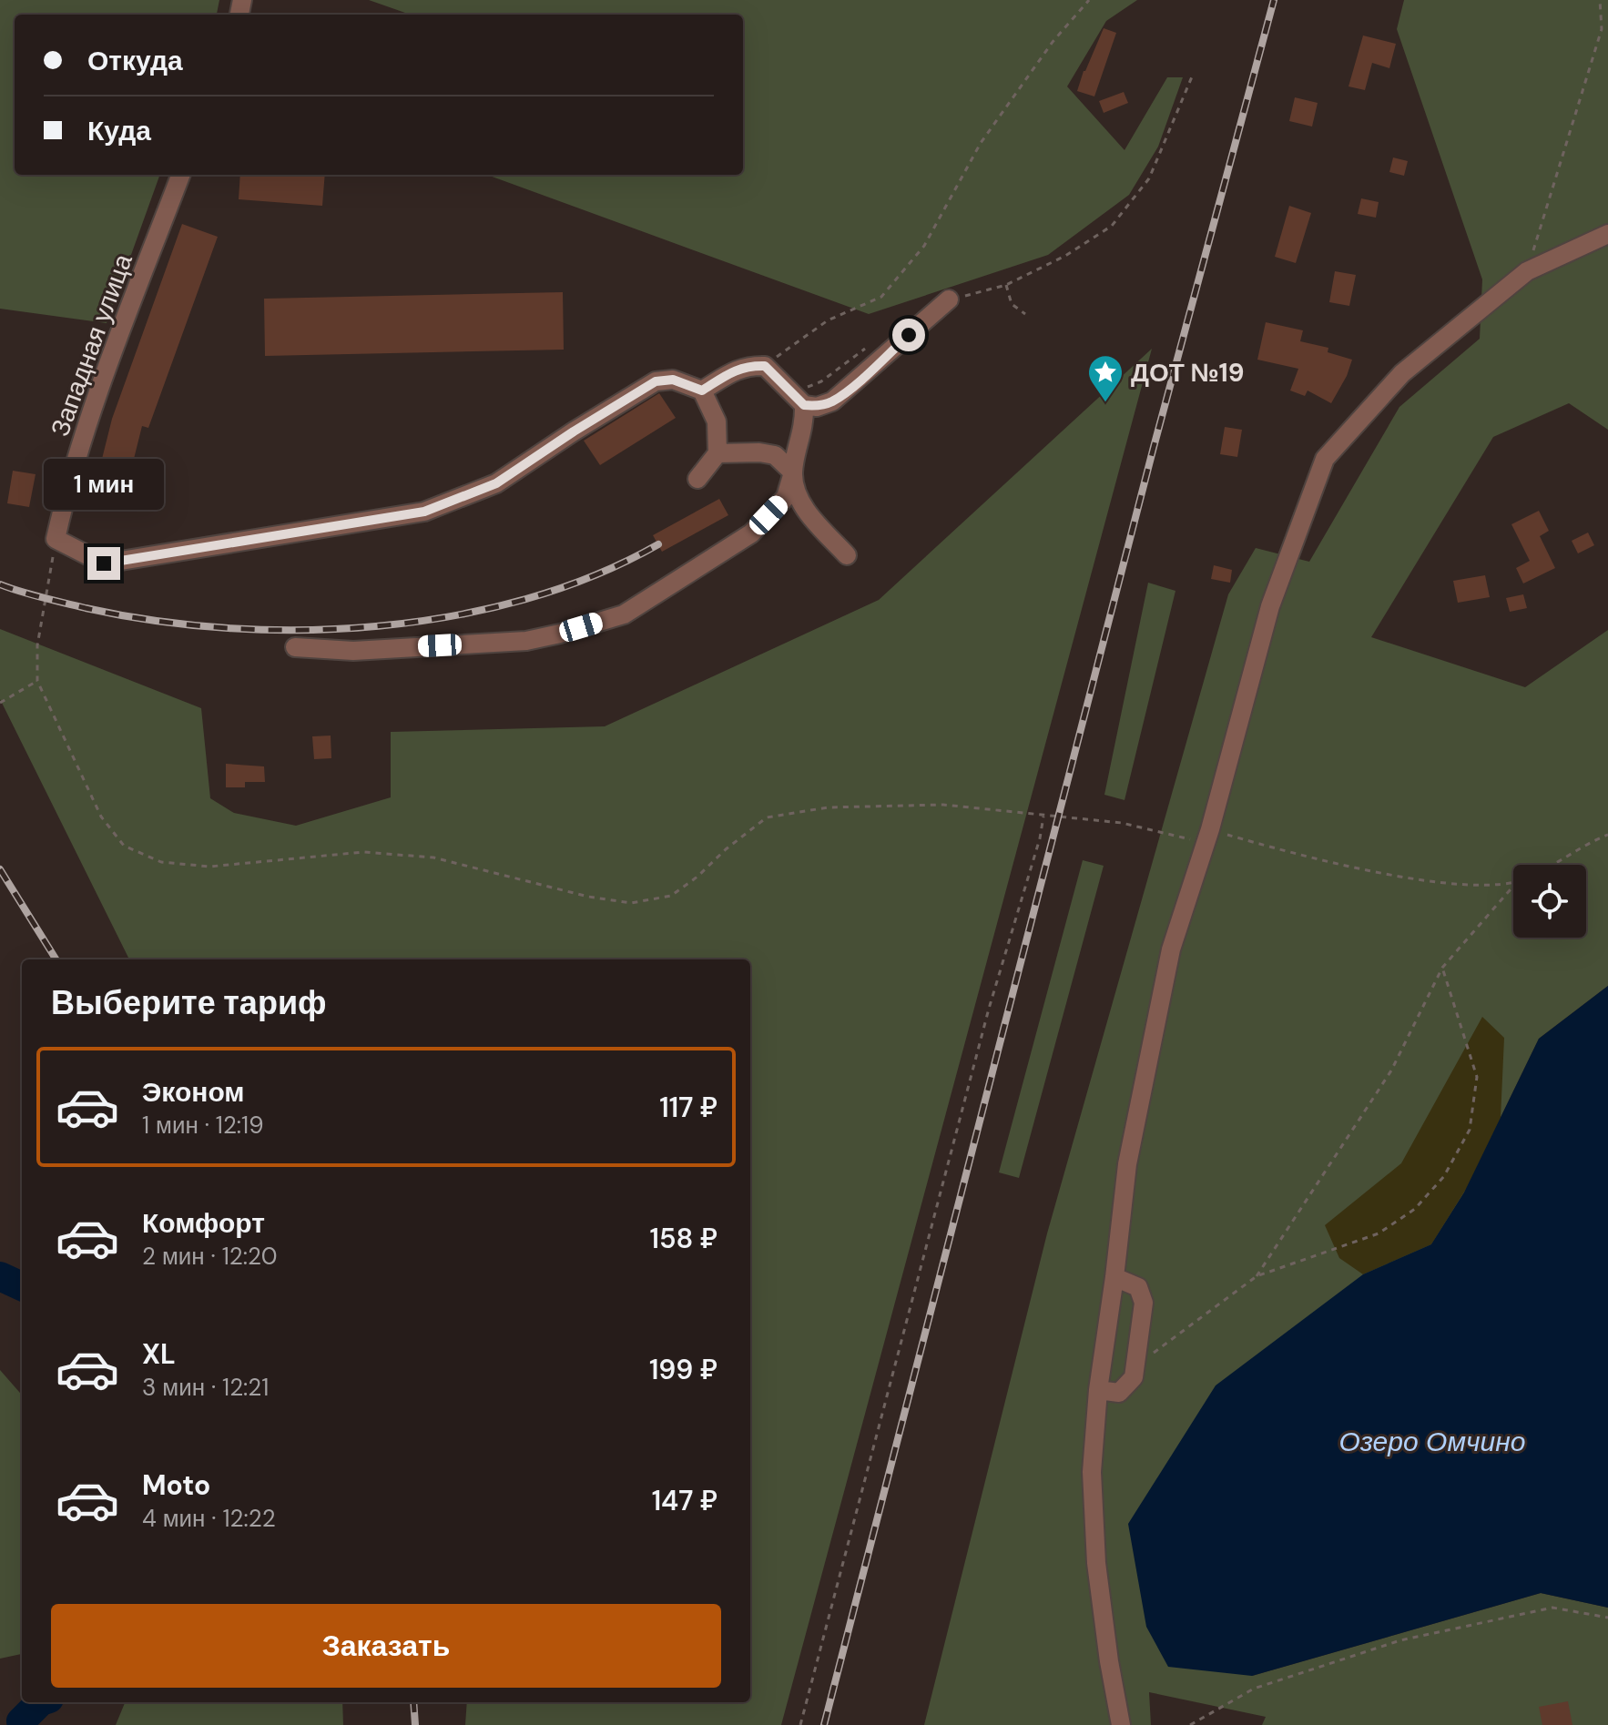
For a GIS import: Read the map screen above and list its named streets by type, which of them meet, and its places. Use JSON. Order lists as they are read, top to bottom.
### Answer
{
  "streets": {
    "street": ["Западная улица"]
  },
  "water": ["Озеро Омчино"],
  "places": {
    "place": ["ДОТ №19"]
  },
  "page": {
    "banner": ["Откуда", "Куда"],
    "bubble": "1 мин",
    "heading": "Выберите тариф",
    "list": [
      {
        "name": "Эконом",
        "note": "1 мин · 12:19",
        "value": "117 ₽"
      },
      {
        "name": "Комфорт",
        "note": "2 мин · 12:20",
        "value": "158 ₽"
      },
      {
        "name": "XL",
        "note": "3 мин · 12:21",
        "value": "199 ₽"
      },
      {
        "name": "Moto",
        "note": "4 мин · 12:22",
        "value": "147 ₽"
      }
    ],
    "buttons": "Заказать"
  }
}
